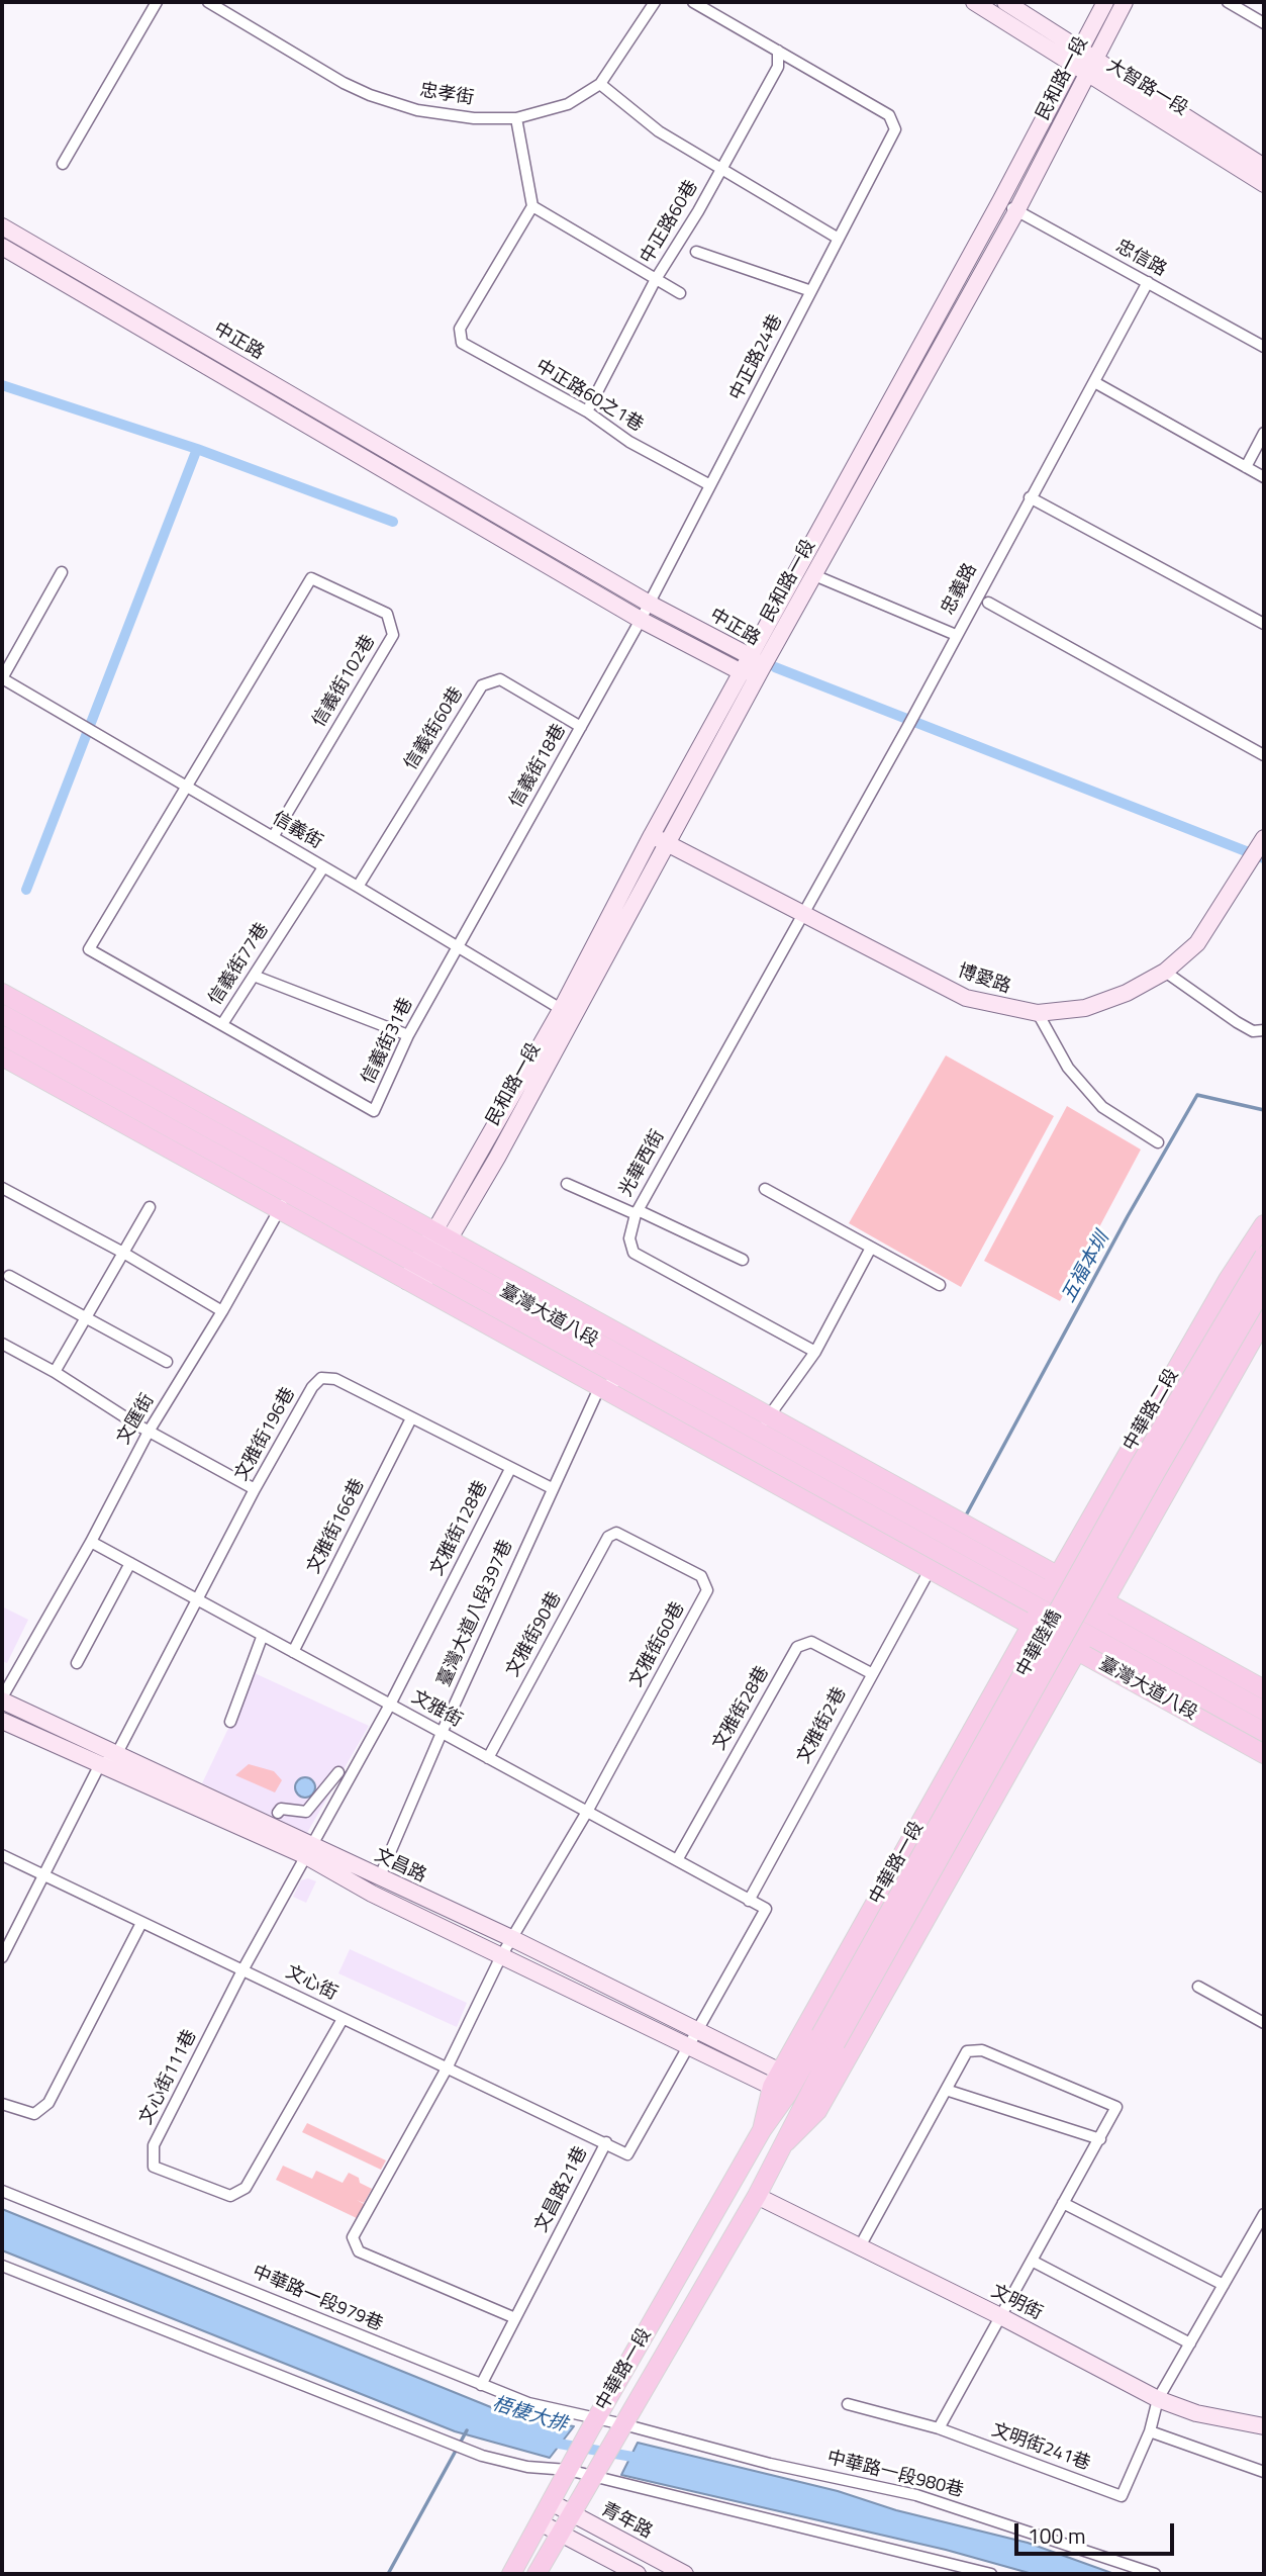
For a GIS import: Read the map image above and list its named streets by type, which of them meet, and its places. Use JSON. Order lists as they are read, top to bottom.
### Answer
{
  "streets": {
    "main road": [
      "臺灣大道八段",
      "中華路二段",
      "中華陸橋",
      "中華路一段"
    ],
    "street": [
      "民和路一段",
      "大智路一段",
      "忠孝街",
      "中正路60巷",
      "忠信路",
      "中正路",
      "中正路24巷",
      "中正路60之1巷",
      "忠義路",
      "信義街102巷",
      "信義街60巷",
      "信義街18巷",
      "信義街",
      "信義街77巷",
      "博愛路",
      "信義街31巷",
      "光華西街",
      "文匯街",
      "文雅街196巷",
      "文雅街166巷",
      "文雅街128巷",
      "臺灣大道八段397巷",
      "文雅街90巷",
      "文雅街60巷",
      "文雅街28巷",
      "文雅街",
      "文雅街2巷",
      "文昌路",
      "文心街",
      "文心街111巷",
      "文昌路21巷",
      "中華路一段979巷",
      "文明街",
      "文明街241巷",
      "中華路一段980巷",
      "青年路"
    ]
  },
  "crossings": [
    ["民和路一段", "大智路一段"],
    ["民和路一段", "忠信路"],
    ["民和路一段", "中正路"],
    ["民和路一段", "信義街"],
    ["民和路一段", "博愛路"],
    ["民和路一段", "臺灣大道八段"],
    ["中正路60巷", "中正路24巷"],
    ["中正路60巷", "中正路60之1巷"],
    ["忠信路", "忠義路"],
    ["中正路", "中正路24巷"],
    ["中正路", "信義街18巷"],
    ["中正路24巷", "中正路60之1巷"],
    ["中正路24巷", "信義街18巷"],
    ["忠義路", "博愛路"],
    ["忠義路", "光華西街"],
    ["信義街102巷", "信義街"],
    ["信義街102巷", "信義街77巷"],
    ["信義街60巷", "信義街18巷"],
    ["信義街60巷", "信義街"],
    ["信義街18巷", "信義街"],
    ["信義街18巷", "信義街31巷"],
    ["信義街", "信義街77巷"],
    ["信義街", "信義街31巷"],
    ["信義街77巷", "信義街31巷"],
    ["博愛路", "光華西街"],
    ["臺灣大道八段", "中華路二段"],
    ["臺灣大道八段", "文匯街"],
    ["臺灣大道八段", "臺灣大道八段397巷"],
    ["臺灣大道八段", "文雅街2巷"],
    ["臺灣大道八段", "中華路一段"],
    ["中華路二段", "中華路一段"],
    ["文匯街", "文雅街"],
    ["文匯街", "文昌路"],
    ["文雅街196巷", "文雅街166巷"],
    ["文雅街196巷", "文雅街128巷"],
    ["文雅街196巷", "文雅街"],
    ["文雅街196巷", "文昌路"],
    ["文雅街166巷", "文雅街128巷"],
    ["文雅街166巷", "文雅街"],
    ["文雅街128巷", "文雅街"],
    ["文雅街128巷", "文昌路"],
    ["文雅街128巷", "文心街"],
    ["文雅街128巷", "文心街111巷"],
    ["臺灣大道八段397巷", "文雅街"],
    ["臺灣大道八段397巷", "文昌路"],
    ["文雅街90巷", "文雅街60巷"],
    ["文雅街90巷", "文雅街"],
    ["中華陸橋", "中華路一段"],
    ["文雅街60巷", "文雅街"],
    ["文雅街28巷", "文雅街"],
    ["文雅街28巷", "文雅街2巷"],
    ["文雅街", "文雅街2巷"],
    ["文雅街", "文昌路"],
    ["中華路一段", "文昌路"],
    ["中華路一段", "中華路一段979巷"],
    ["中華路一段", "文明街"],
    ["中華路一段", "中華路一段980巷"],
    ["中華路一段", "青年路"],
    ["文昌路", "文昌路21巷"],
    ["文心街", "文心街111巷"],
    ["文心街", "文昌路21巷"],
    ["文昌路21巷", "中華路一段979巷"],
    ["中華路一段979巷", "中華路一段980巷"],
    ["文明街", "文明街241巷"]
  ],
  "water": ["五福本圳", "梧棲大排"],
  "scale_bar": "100 m"
}
